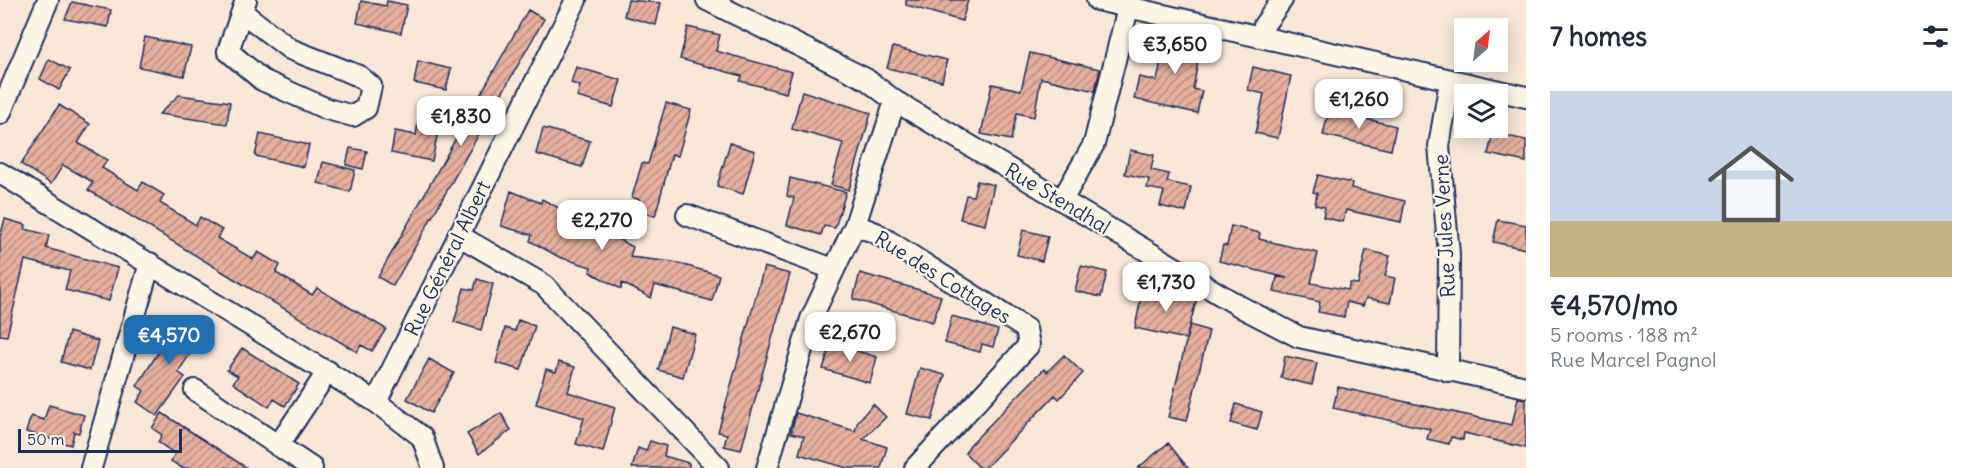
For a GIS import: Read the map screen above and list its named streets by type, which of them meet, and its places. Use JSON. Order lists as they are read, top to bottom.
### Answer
{
  "streets": {
    "street": [
      "Rue Stendhal",
      "Rue Jules Verne",
      "Rue Général Albert",
      "Rue des Cottages"
    ]
  },
  "crossings": [
    ["Rue Stendhal", "Rue Jules Verne"]
  ],
  "scale_bar": "50 m",
  "north": "top right",
  "page": {
    "heading": "7 homes",
    "price": [
      "€3,650",
      "€1,260",
      "€1,830",
      "€2,270",
      "€1,730",
      "€2,670",
      "€4,570"
    ],
    "list": [
      {
        "name": "€4,570/mo",
        "note": "5 rooms · 188 m² · Rue Marcel Pagnol"
      }
    ],
    "scale": "50 m"
  }
}
